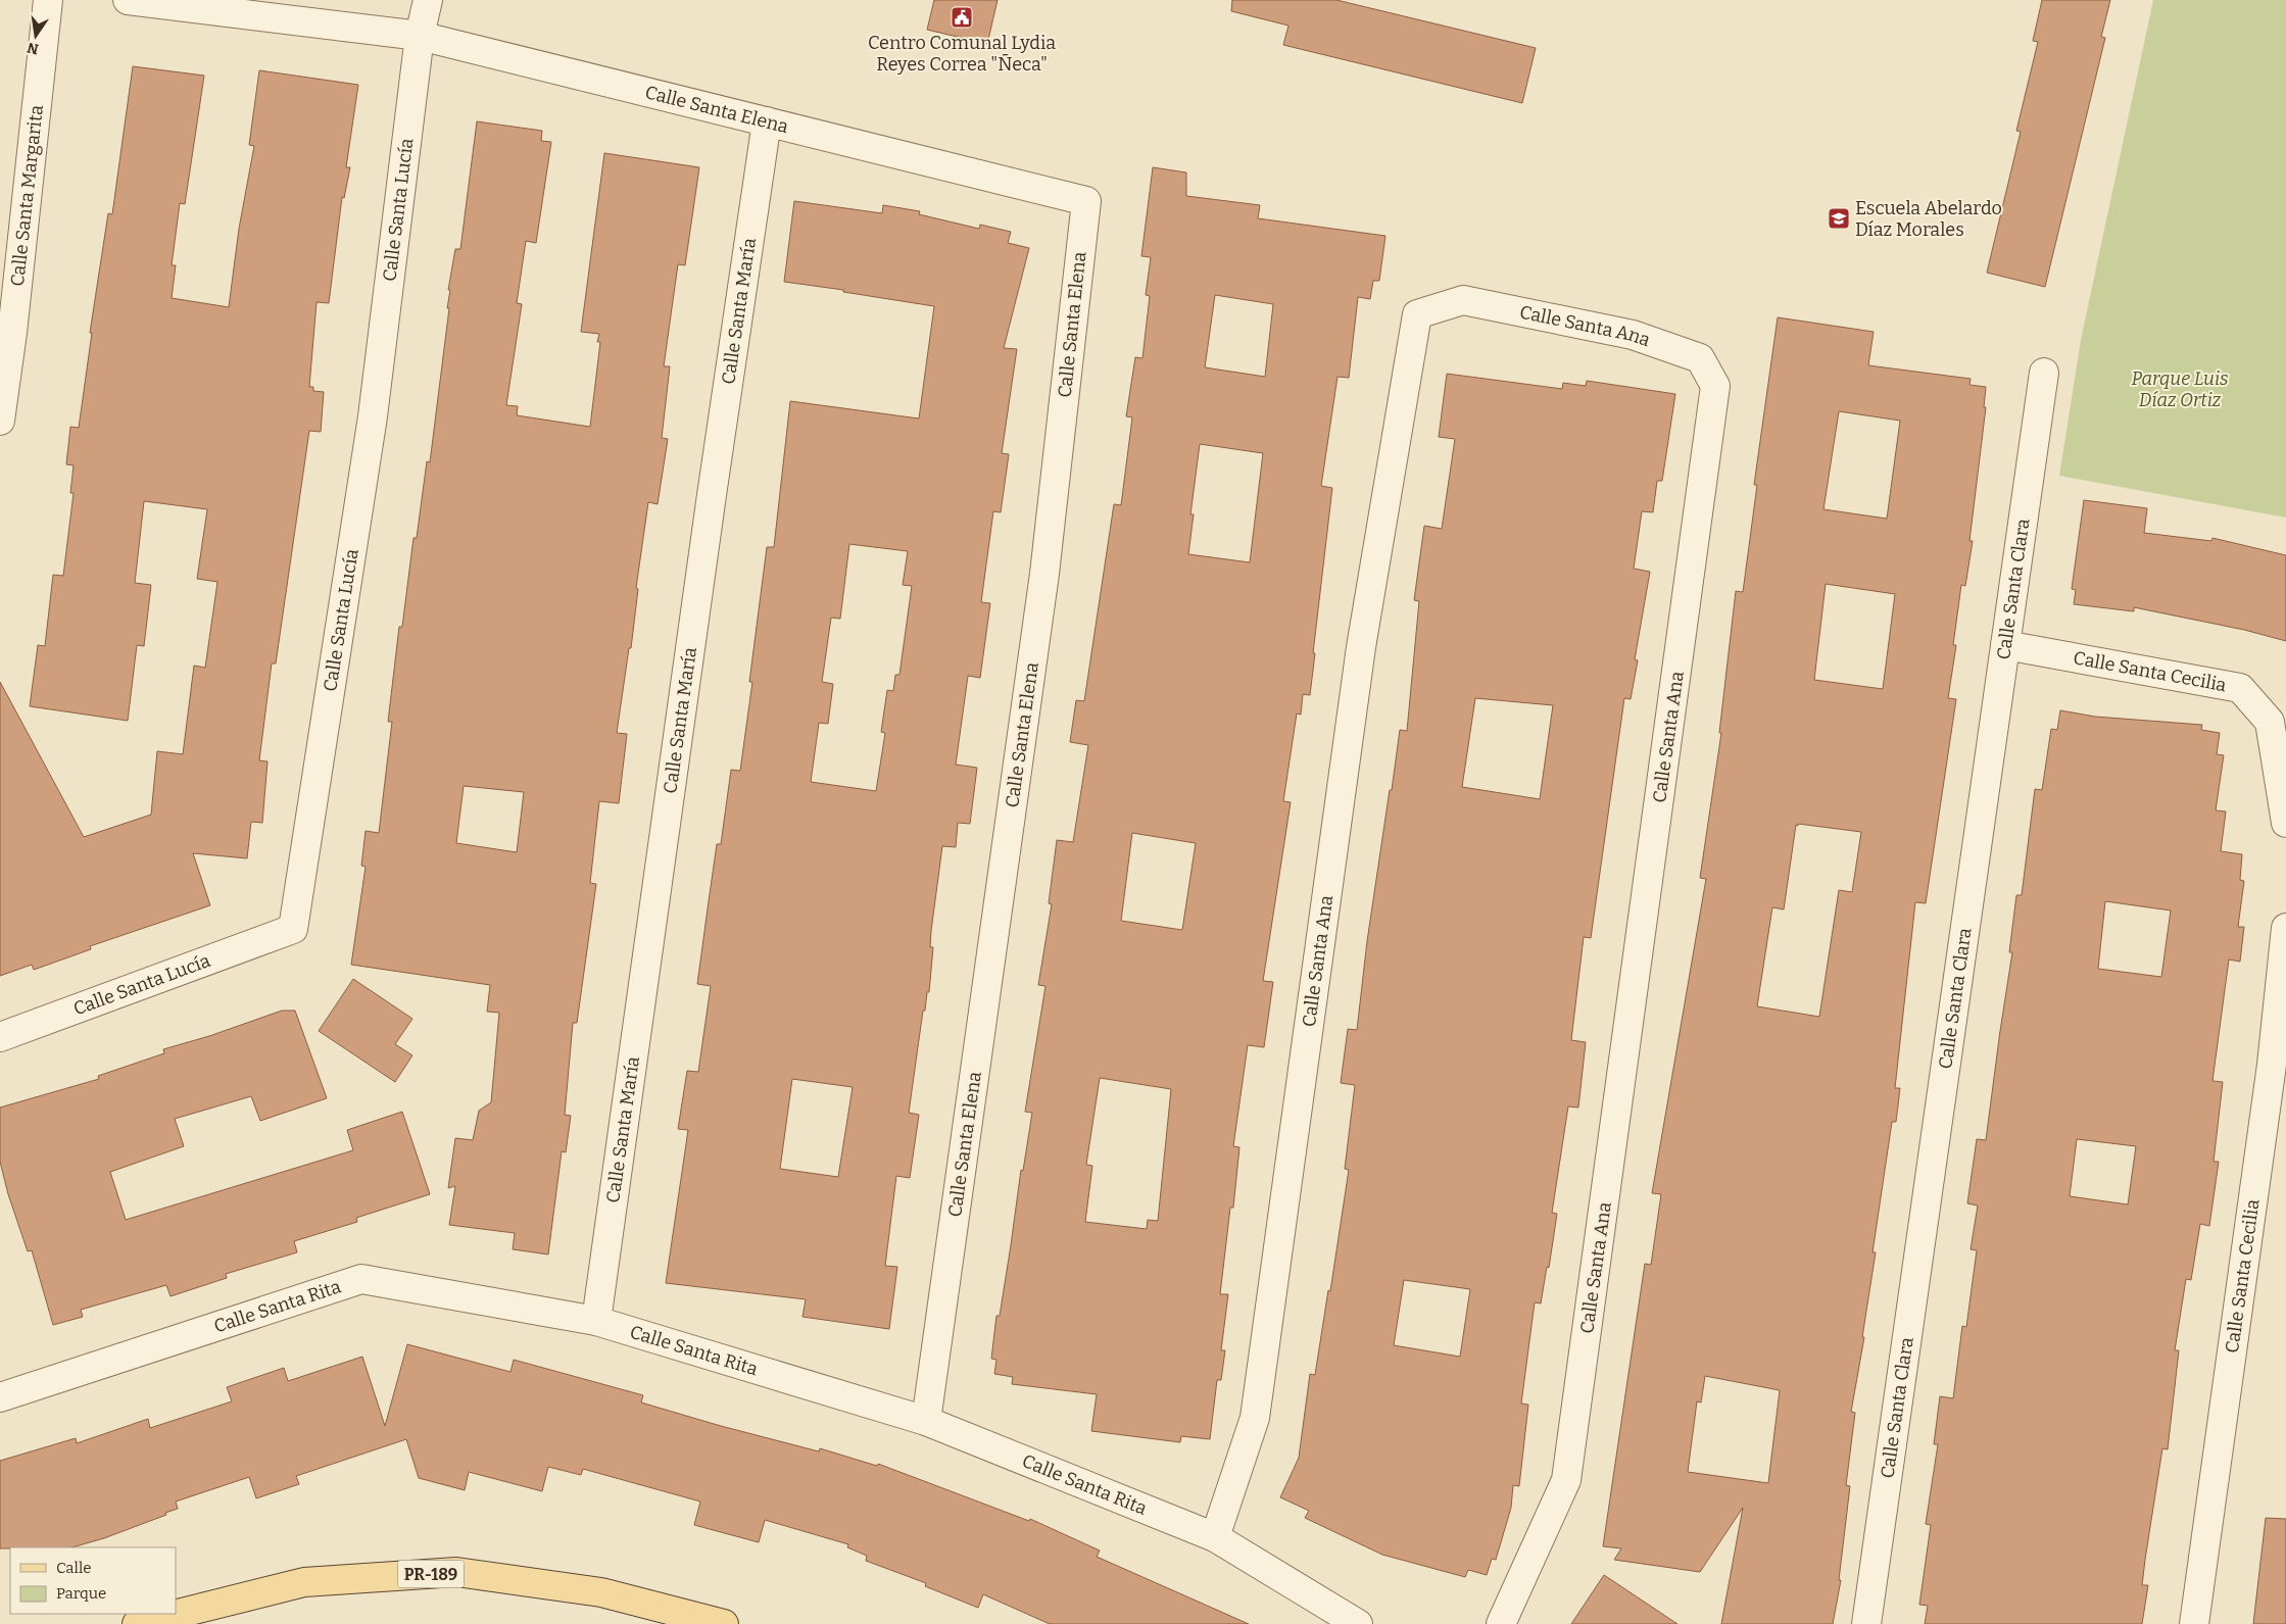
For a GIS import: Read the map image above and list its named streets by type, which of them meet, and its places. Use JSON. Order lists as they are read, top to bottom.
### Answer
{
  "streets": {
    "main road": ["PR-189"],
    "street": [
      "Calle Santa Elena",
      "Calle Santa Margarita",
      "Calle Santa Lucía",
      "Calle Santa María",
      "Calle Santa Ana",
      "Calle Santa Clara",
      "Calle Santa Cecilia",
      "Calle Santa Rita"
    ]
  },
  "crossings": [
    ["Calle Santa Elena", "Calle Santa Lucía"],
    ["Calle Santa Elena", "Calle Santa María"],
    ["Calle Santa Elena", "Calle Santa Rita"],
    ["Calle Santa María", "Calle Santa Rita"],
    ["Calle Santa Ana", "Calle Santa Rita"],
    ["Calle Santa Clara", "Calle Santa Cecilia"]
  ],
  "parks": ["Parque Luis Díaz Ortiz"],
  "places": {
    "public building": ["Centro Comunal Lydia Reyes Correa \"Ñeca\""],
    "school or university": ["Escuela Abelardo Díaz Morales"]
  },
  "legend": ["Calle", "Parque"],
  "north": "bottom"
}
